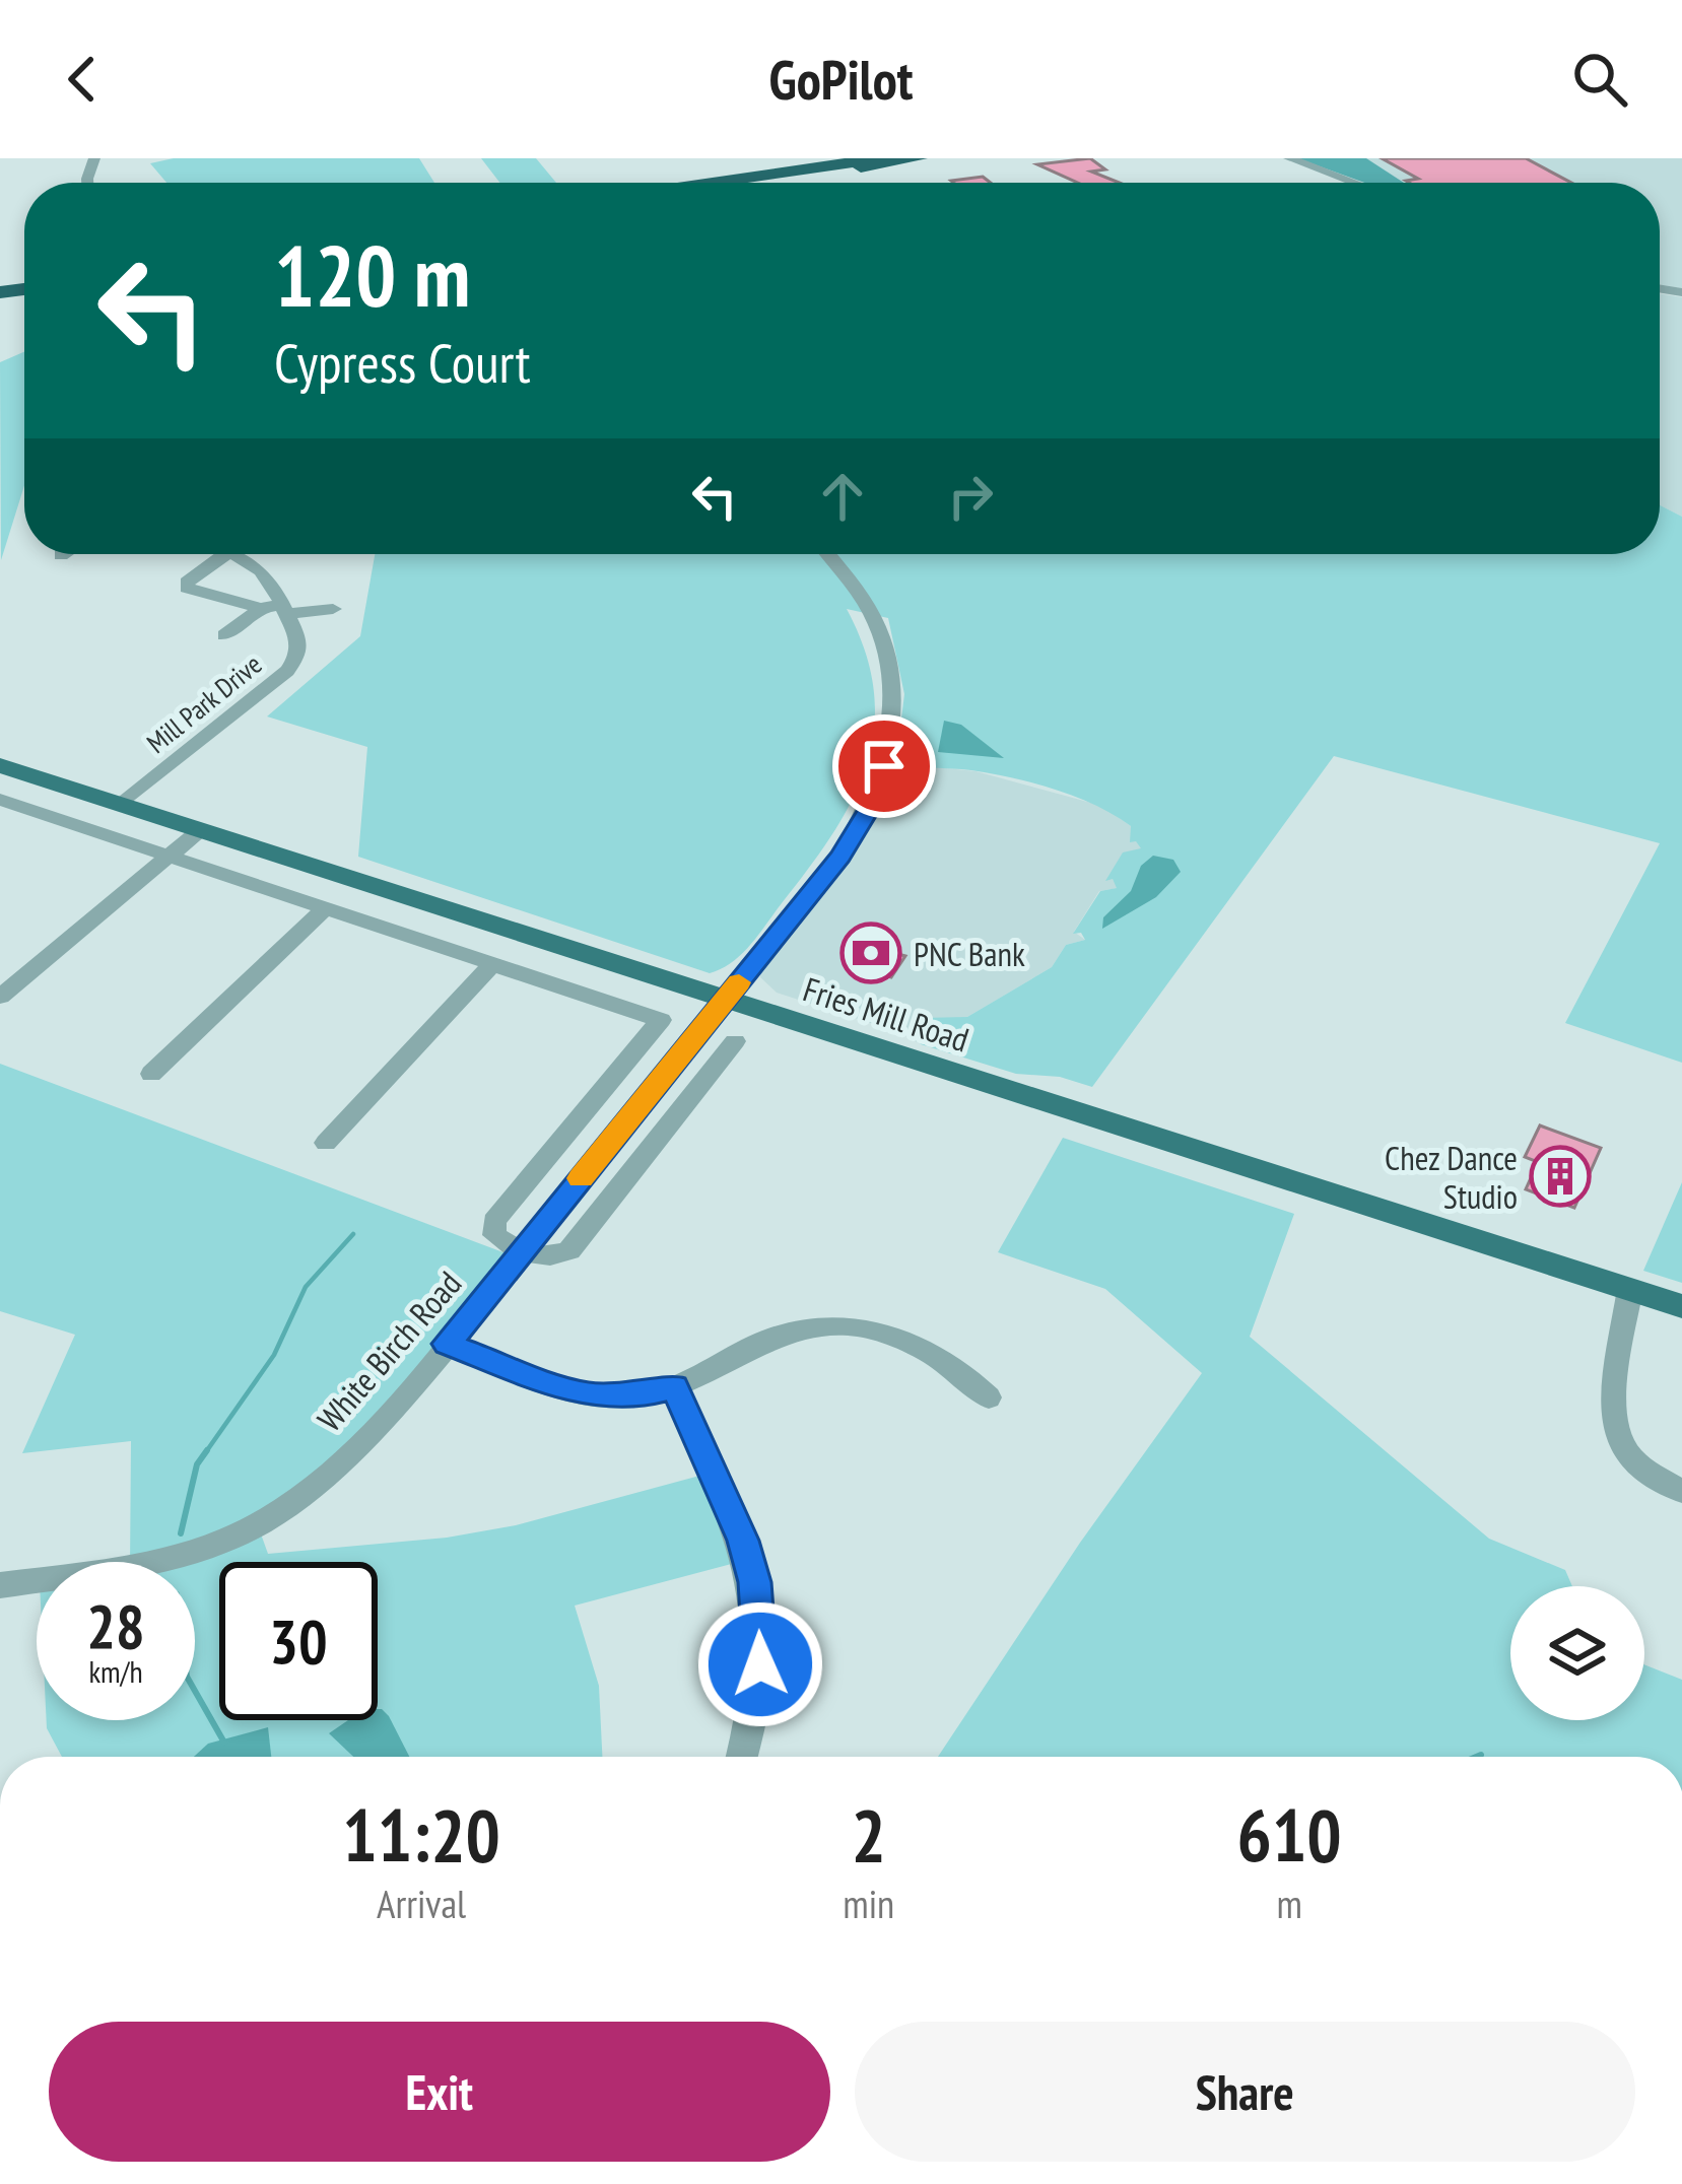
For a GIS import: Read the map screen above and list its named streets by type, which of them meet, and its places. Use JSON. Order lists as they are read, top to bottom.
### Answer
{
  "streets": {
    "main road": ["Fries Mill Road"],
    "street": ["Mill Park Drive", "White Birch Road"]
  },
  "crossings": [
    ["Mill Park Drive", "Fries Mill Road"],
    ["Fries Mill Road", "White Birch Road"]
  ],
  "places": {
    "bank": ["PNC Bank"],
    "building": ["Chez Dance Studio"]
  },
  "page": {
    "header": "GoPilot",
    "turn": ["120 m", "Cypress Court"],
    "speed": "28 km/h",
    "limit": "30",
    "eta": [
      "11:20",
      "Arrival",
      "2",
      "min",
      "610",
      "m"
    ],
    "buttons": ["Exit", "Share"]
  }
}
